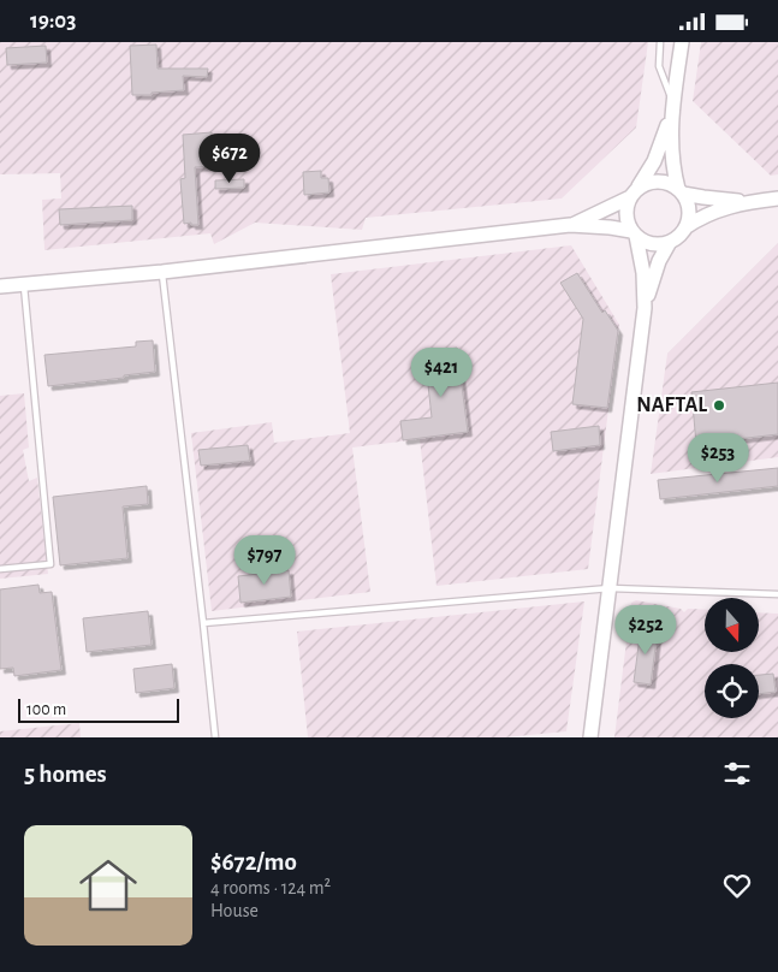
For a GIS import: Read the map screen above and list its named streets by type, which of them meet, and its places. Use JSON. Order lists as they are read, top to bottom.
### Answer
{
  "places": ["NAFTAL"],
  "scale_bar": "100 m",
  "north": "bottom",
  "page": {
    "status": "19:03",
    "price": [
      "$672",
      "$421",
      "$253",
      "$797",
      "$252"
    ],
    "scale": "100 m",
    "heading": "5 homes",
    "list": [
      {
        "name": "$672/mo",
        "note": "4 rooms · 124 m² · House"
      }
    ]
  }
}
